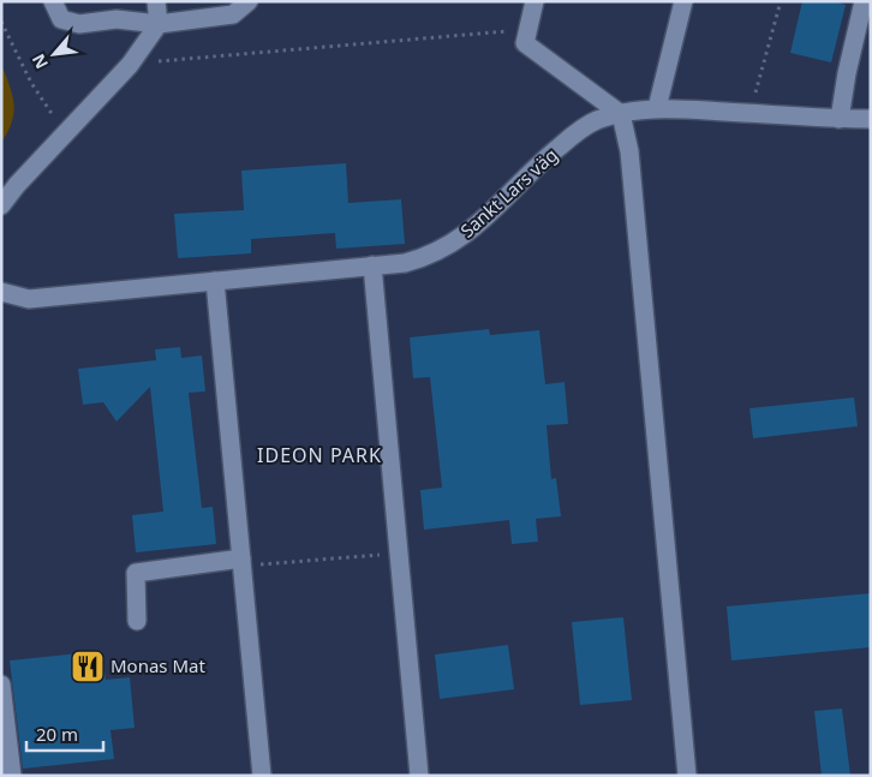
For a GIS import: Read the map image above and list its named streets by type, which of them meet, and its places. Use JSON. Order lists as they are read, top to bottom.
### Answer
{
  "streets": {
    "street": ["Sankt Lars väg"]
  },
  "districts": ["IDEON PARK"],
  "places": {
    "restaurant": ["Monas Mat"]
  },
  "scale_bar": "20 m",
  "north": "bottom left"
}
